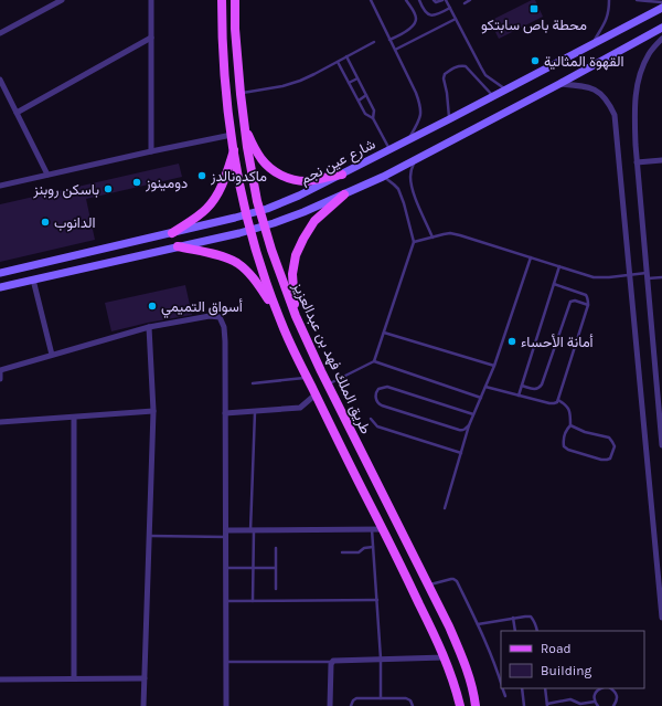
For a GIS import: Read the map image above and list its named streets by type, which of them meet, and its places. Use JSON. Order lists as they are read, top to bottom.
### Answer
{
  "streets": {
    "main road": ["شارع عين نجم", "طريق الملك فهد بن عبدالعزيز"]
  },
  "crossings": [
    ["شارع عين نجم", "طريق الملك فهد بن عبدالعزيز"]
  ],
  "places": {
    "transit": ["محطة باص سابتكو"],
    "other": [
      "القهوة المثالية",
      "ماكدونالدز",
      "دومينوز",
      "باسكن روبنز",
      "الدانوب",
      "أسواق التميمي",
      "أمانة الأحساء"
    ]
  },
  "legend": ["Road", "Building"]
}
